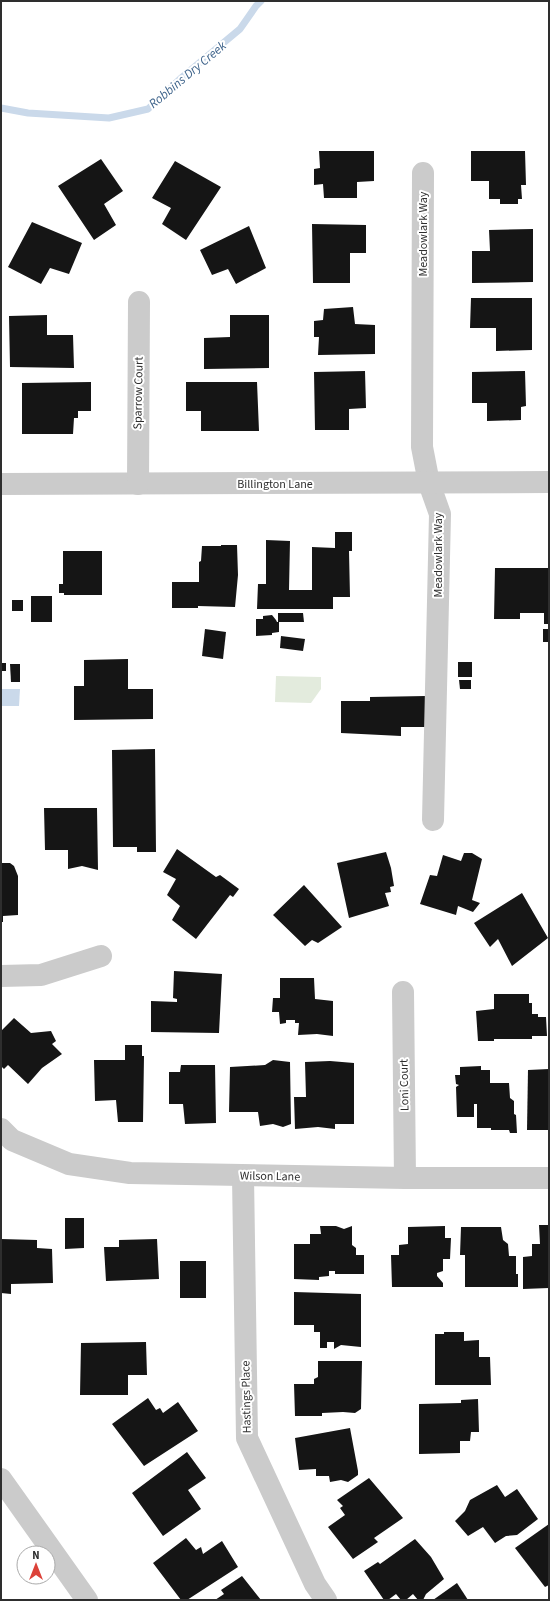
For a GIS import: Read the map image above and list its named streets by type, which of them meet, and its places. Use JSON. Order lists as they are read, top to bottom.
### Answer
{
  "streets": {
    "street": [
      "Meadowlark Way",
      "Sparrow Court",
      "Billington Lane",
      "Loni Court",
      "Wilson Lane",
      "Hastings Place"
    ]
  },
  "crossings": [
    ["Meadowlark Way", "Billington Lane"],
    ["Sparrow Court", "Billington Lane"],
    ["Loni Court", "Wilson Lane"],
    ["Wilson Lane", "Hastings Place"]
  ],
  "water": ["Robbins Dry Creek"],
  "north": "top"
}
